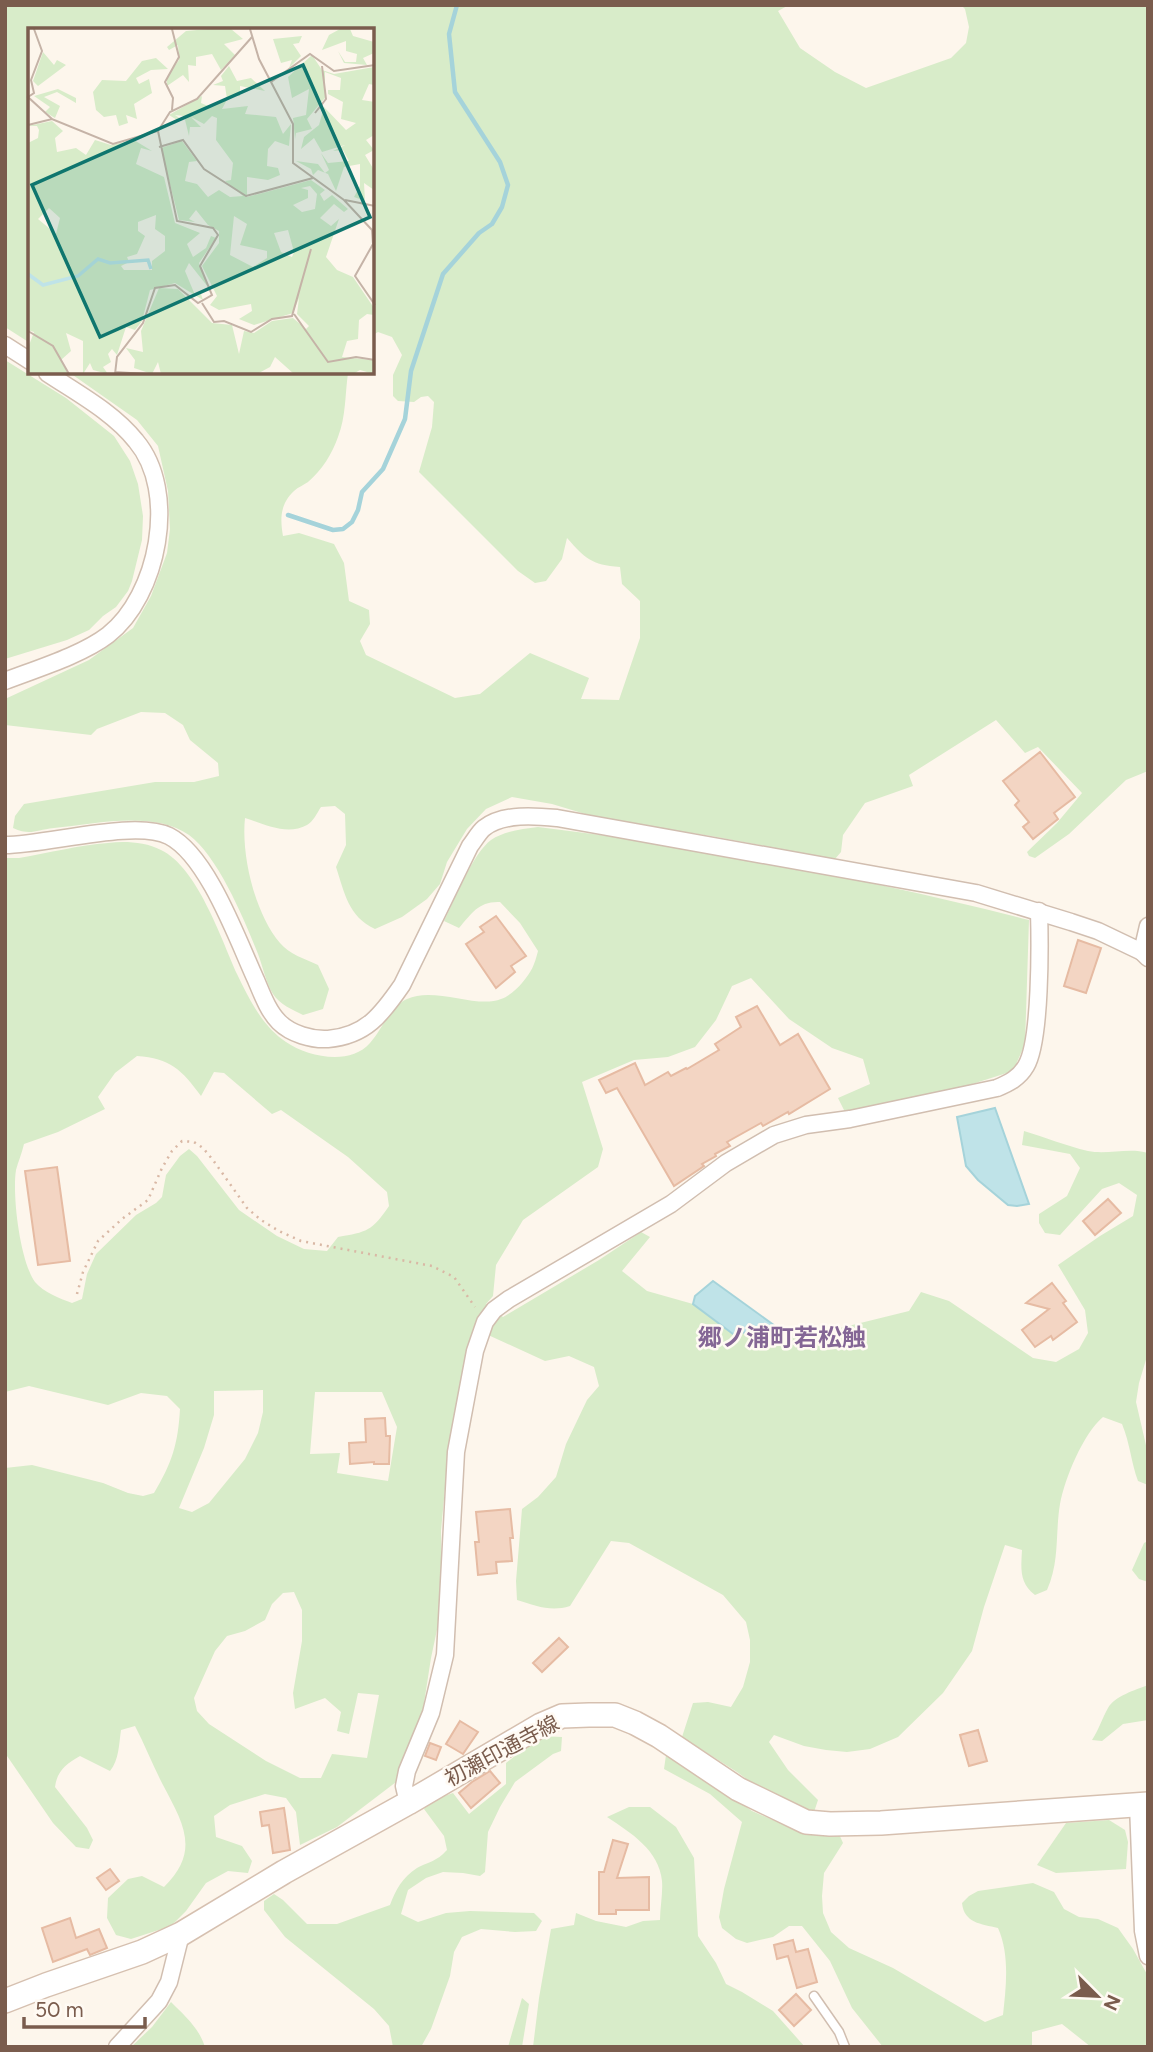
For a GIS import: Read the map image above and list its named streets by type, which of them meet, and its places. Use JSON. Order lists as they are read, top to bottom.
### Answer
{
  "streets": {
    "main road": ["初瀬印通寺線"]
  },
  "districts": ["郷ノ浦町若松触"],
  "scale_bar": "50 m",
  "north": "bottom right"
}
